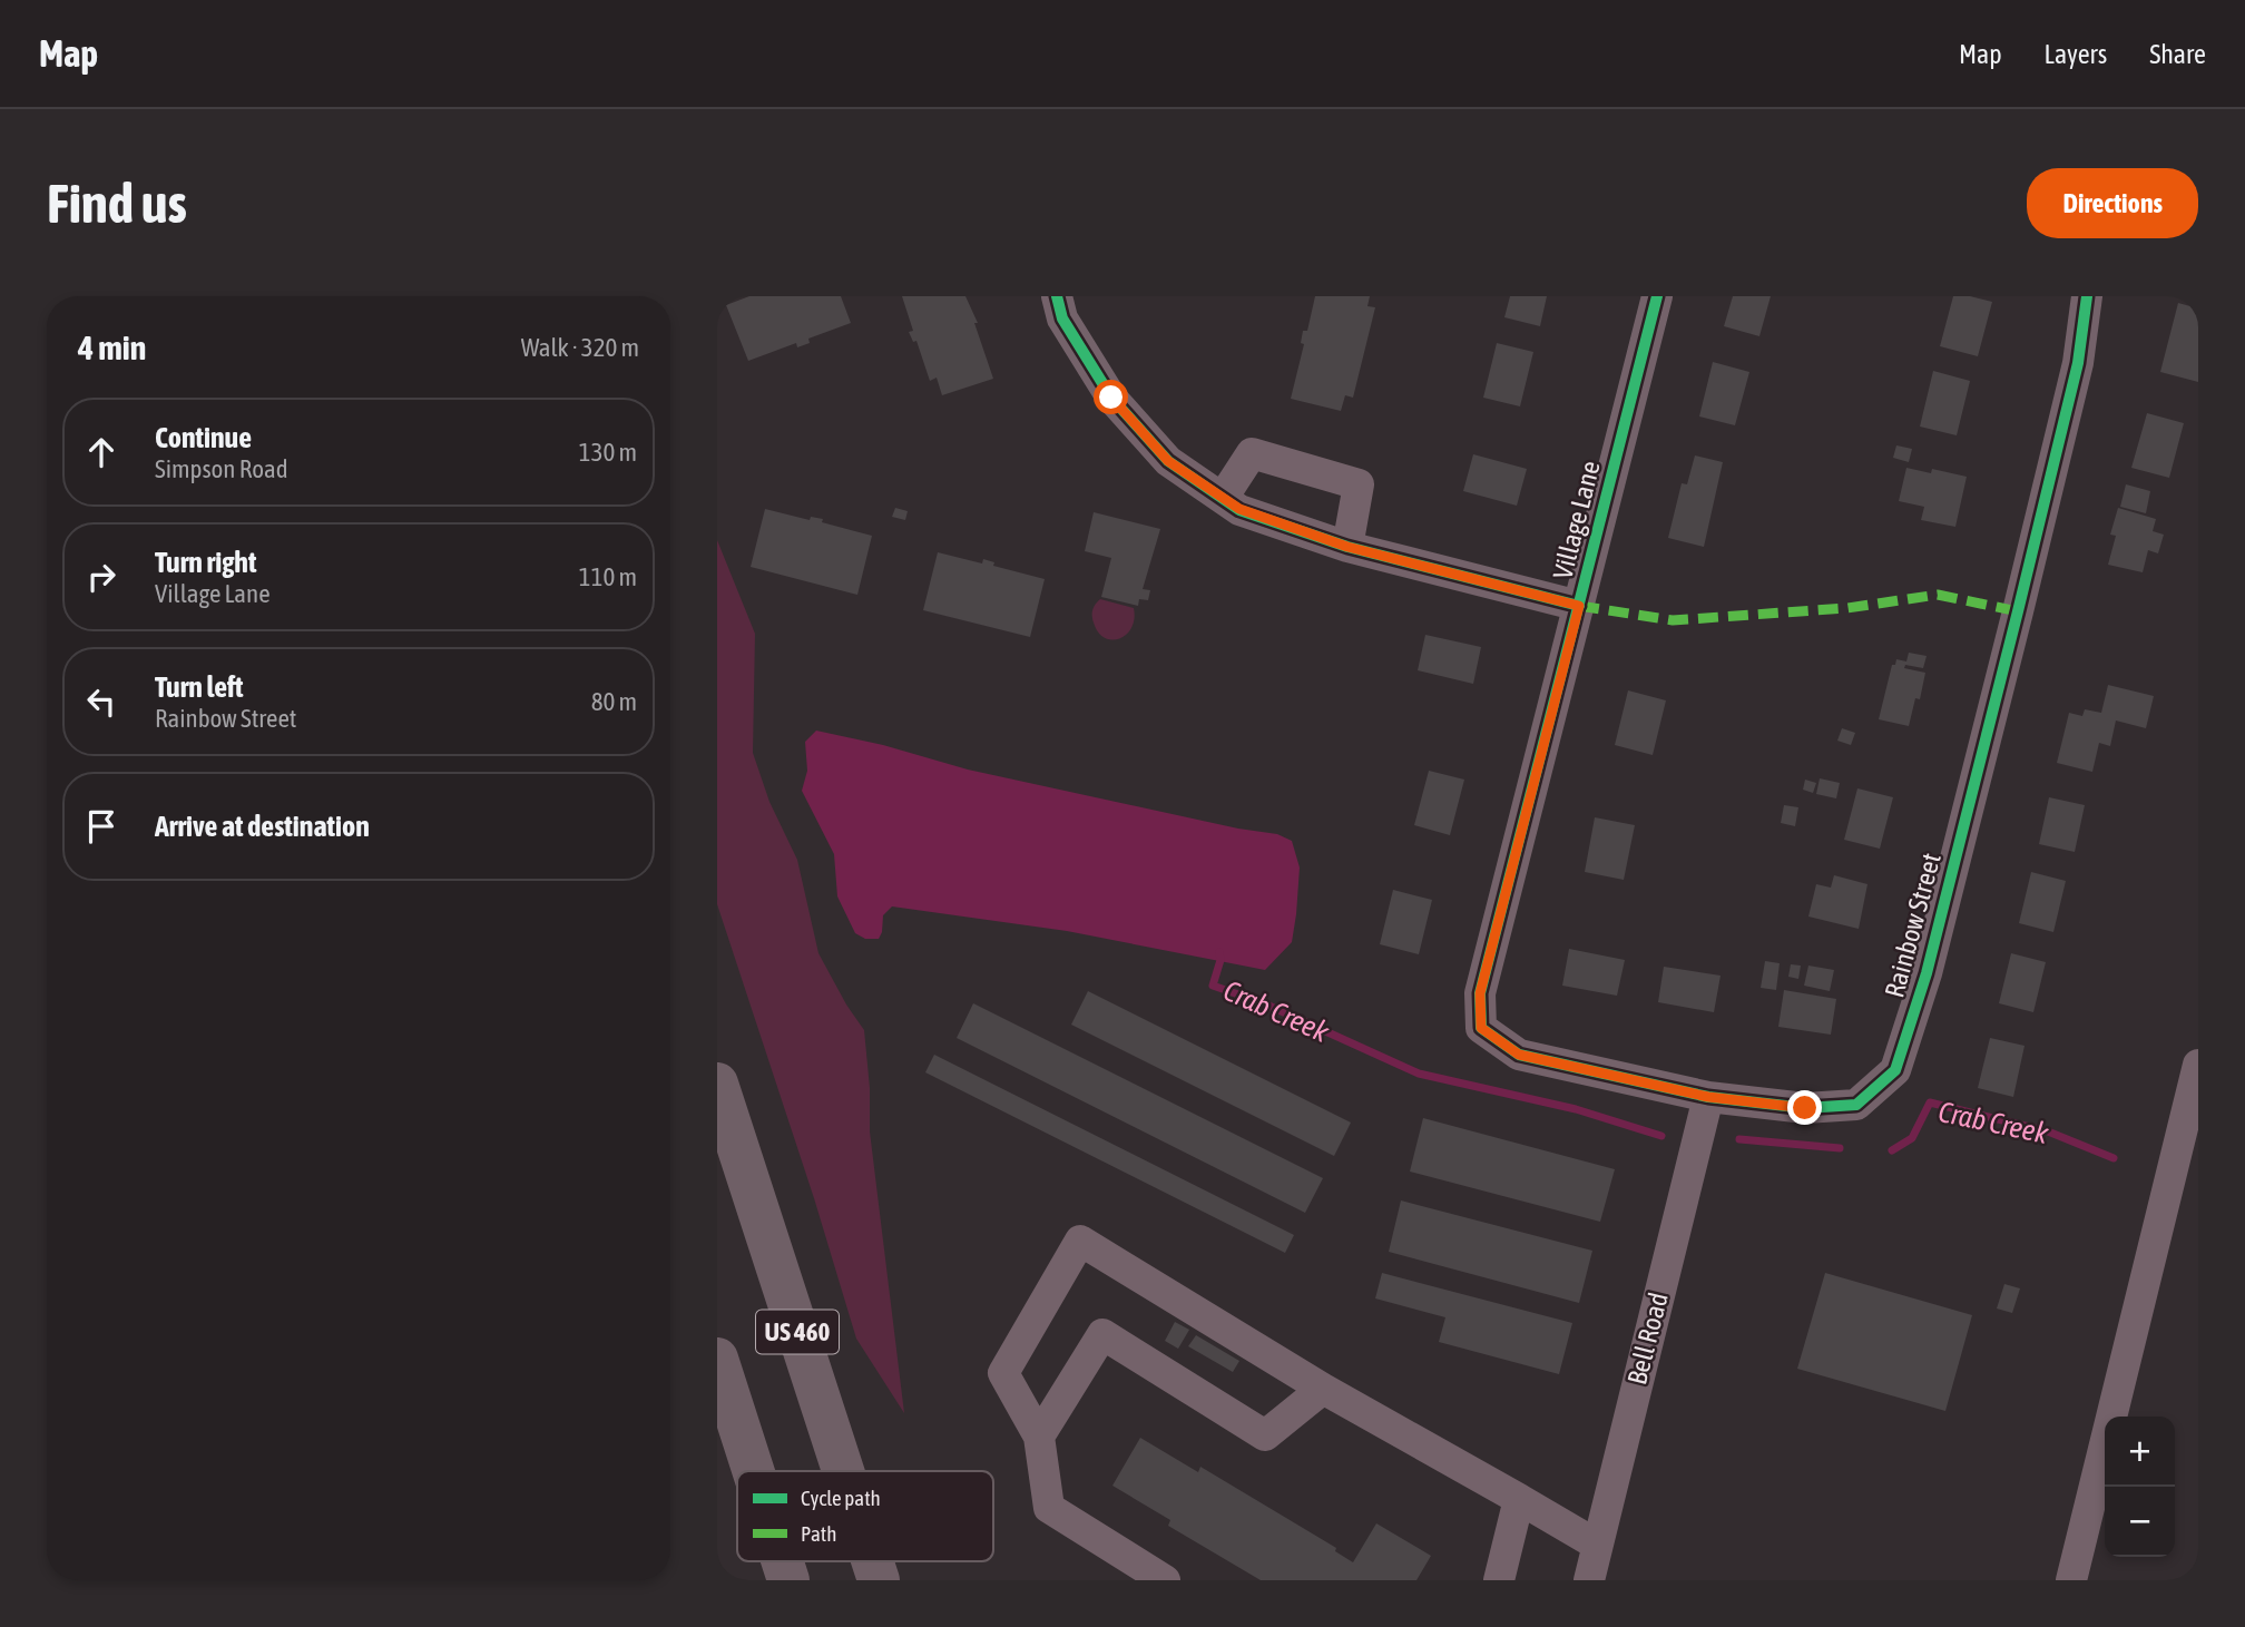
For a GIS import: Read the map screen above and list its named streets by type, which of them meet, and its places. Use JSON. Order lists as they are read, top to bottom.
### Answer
{
  "streets": {
    "highway": ["US 460"],
    "street": ["Village Lane", "Rainbow Street", "Bell Road"]
  },
  "crossings": [
    ["Village Lane", "Rainbow Street"],
    ["Rainbow Street", "Bell Road"]
  ],
  "water": ["Crab Creek"],
  "legend": ["Cycle path", "Path"],
  "page": {
    "header": "Map",
    "nav": ["Map", "Layers", "Share"],
    "buttons": "Directions",
    "title": "Find us",
    "heading": ["4 min", "Walk · 320 m"],
    "list": [
      ["Continue", "Simpson Road", "130 m"],
      ["Turn right", "Village Lane", "110 m"],
      ["Turn left", "Rainbow Street", "80 m"],
      "Arrive at destination"
    ],
    "map_buttons": ["+", "−"]
  }
}
